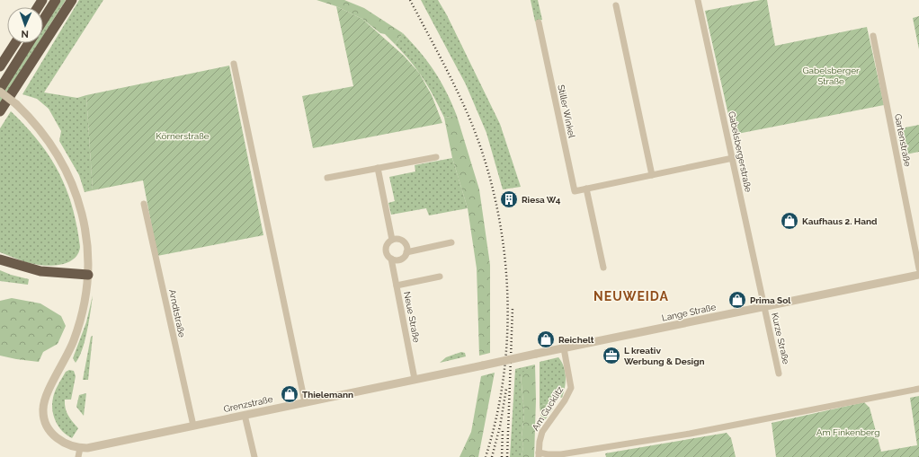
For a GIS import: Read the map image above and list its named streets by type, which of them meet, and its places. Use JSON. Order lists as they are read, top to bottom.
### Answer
{
  "streets": {
    "street": [
      "Stiller Winkel",
      "Gartenstraße",
      "Gabelsbergerstraße",
      "Lange Straße",
      "Arndtstraße",
      "Neue Straße",
      "Kurze Straße",
      "Grenzstraße",
      "Am Gucklitz"
    ]
  },
  "crossings": [
    ["Stiller Winkel", "Gabelsbergerstraße"],
    ["Gabelsbergerstraße", "Lange Straße"],
    ["Gabelsbergerstraße", "Kurze Straße"],
    ["Lange Straße", "Kurze Straße"],
    ["Lange Straße", "Grenzstraße"],
    ["Lange Straße", "Am Gucklitz"],
    ["Arndtstraße", "Grenzstraße"],
    ["Neue Straße", "Grenzstraße"]
  ],
  "districts": ["NEUWEIDA"],
  "parks": ["Gabelsberger Straße", "Körnerstraße", "Am Finkenberg"],
  "places": {
    "building": ["Riesa W4"],
    "shop": [
      "Kaufhaus 2. Hand",
      "Prima Sol",
      "Reichelt",
      "Thielemann"
    ],
    "office": ["L kreativ Werbung & Design"]
  },
  "north": "bottom"
}
